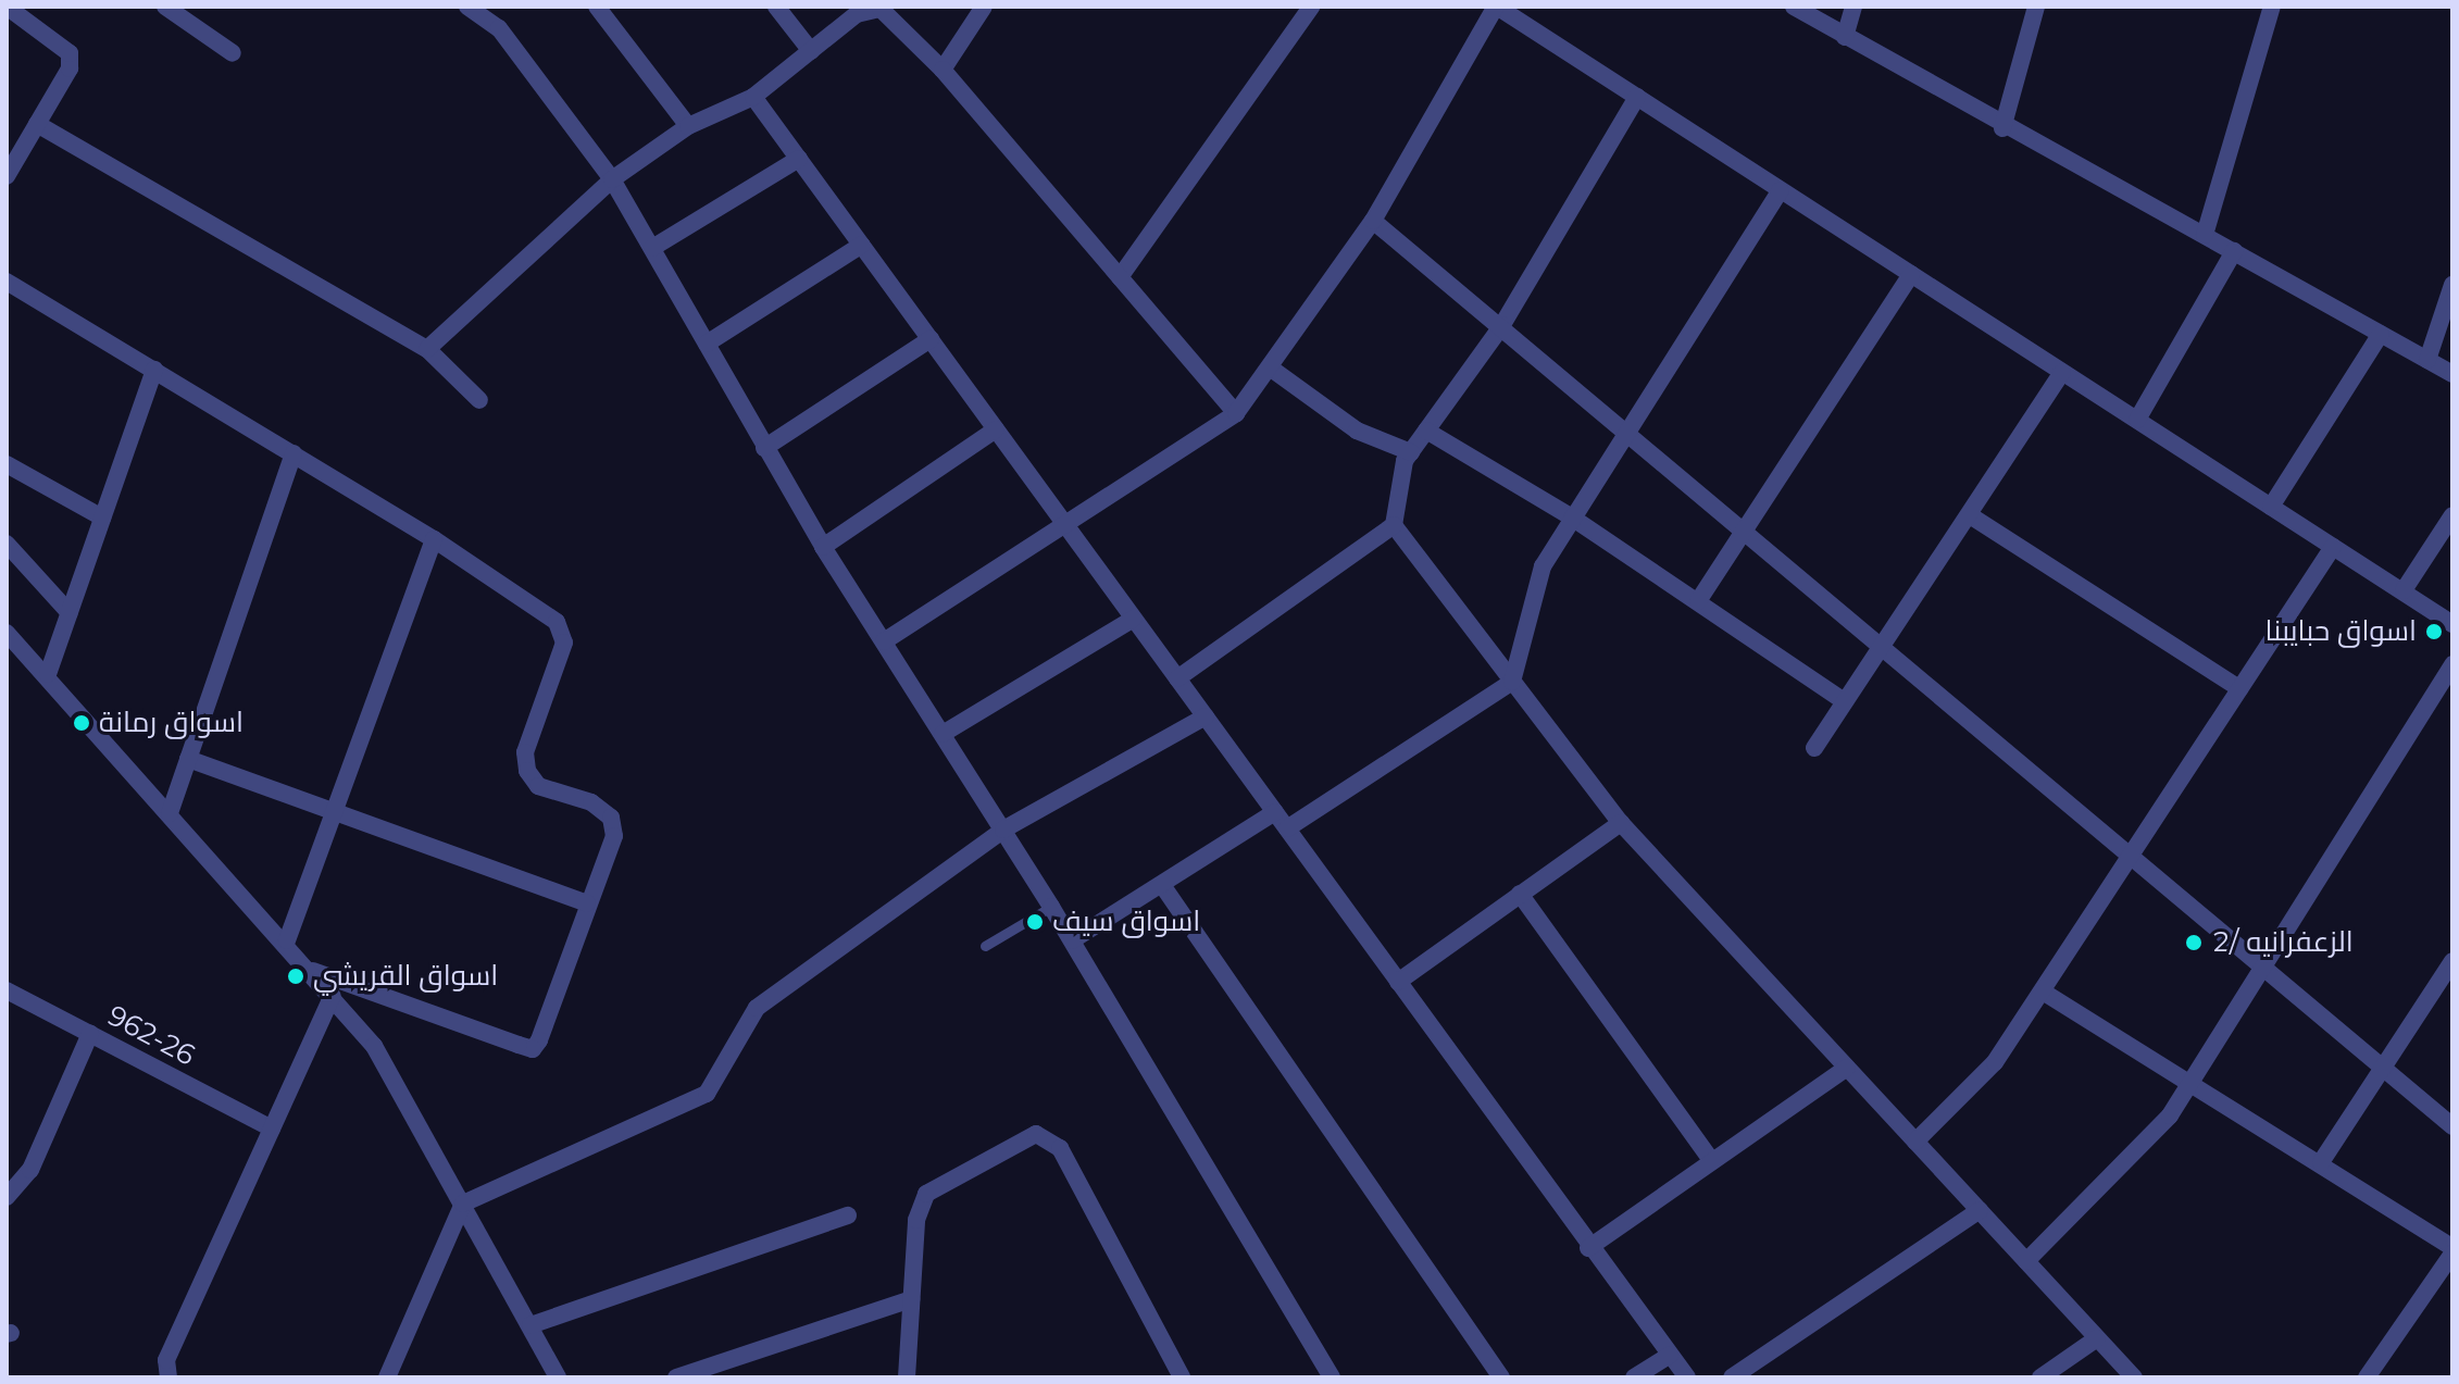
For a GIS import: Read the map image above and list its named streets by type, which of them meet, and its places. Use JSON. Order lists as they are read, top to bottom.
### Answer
{
  "streets": {
    "street": ["962-26"]
  },
  "places": [
    "اسواق حبايبنا",
    "اسواق رمانة",
    "اسواق سيف",
    "الزعفرانيه /2",
    "اسواق القريشي"
  ]
}
